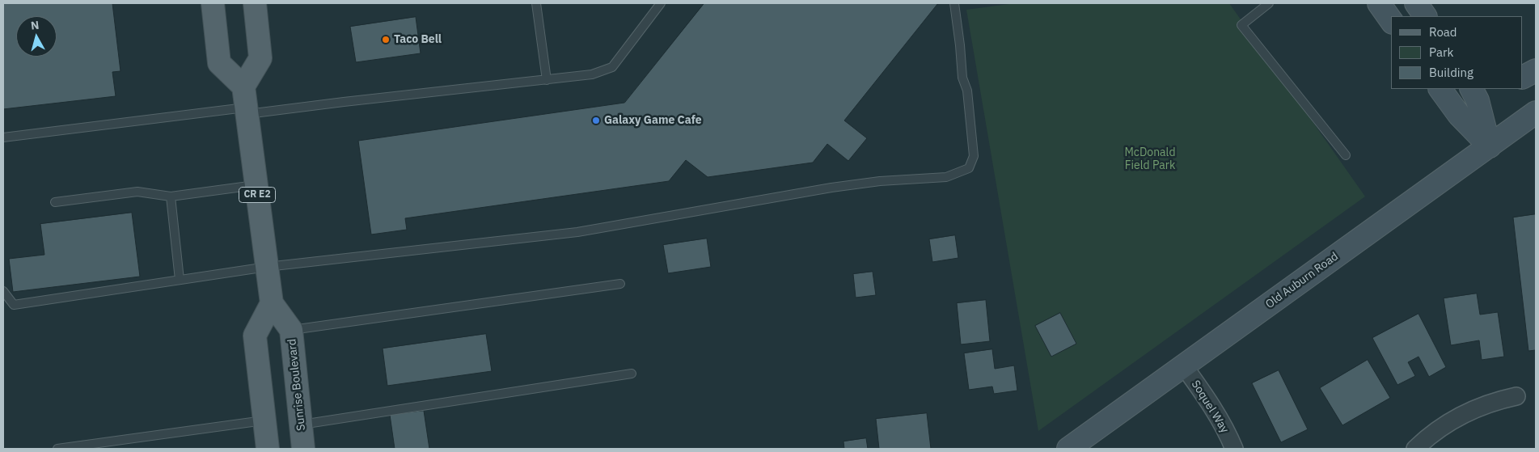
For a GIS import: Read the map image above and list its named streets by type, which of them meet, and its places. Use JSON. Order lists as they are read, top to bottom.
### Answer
{
  "streets": {
    "main road": ["CR E2", "Old Auburn Road", "Sunrise Boulevard"],
    "street": ["Soquel Way"]
  },
  "crossings": [
    ["Old Auburn Road", "Soquel Way"]
  ],
  "parks": ["McDonald Field Park"],
  "places": ["Taco Bell", "Galaxy Game Cafe"],
  "legend": ["Road", "Park", "Building"],
  "north": "top"
}
